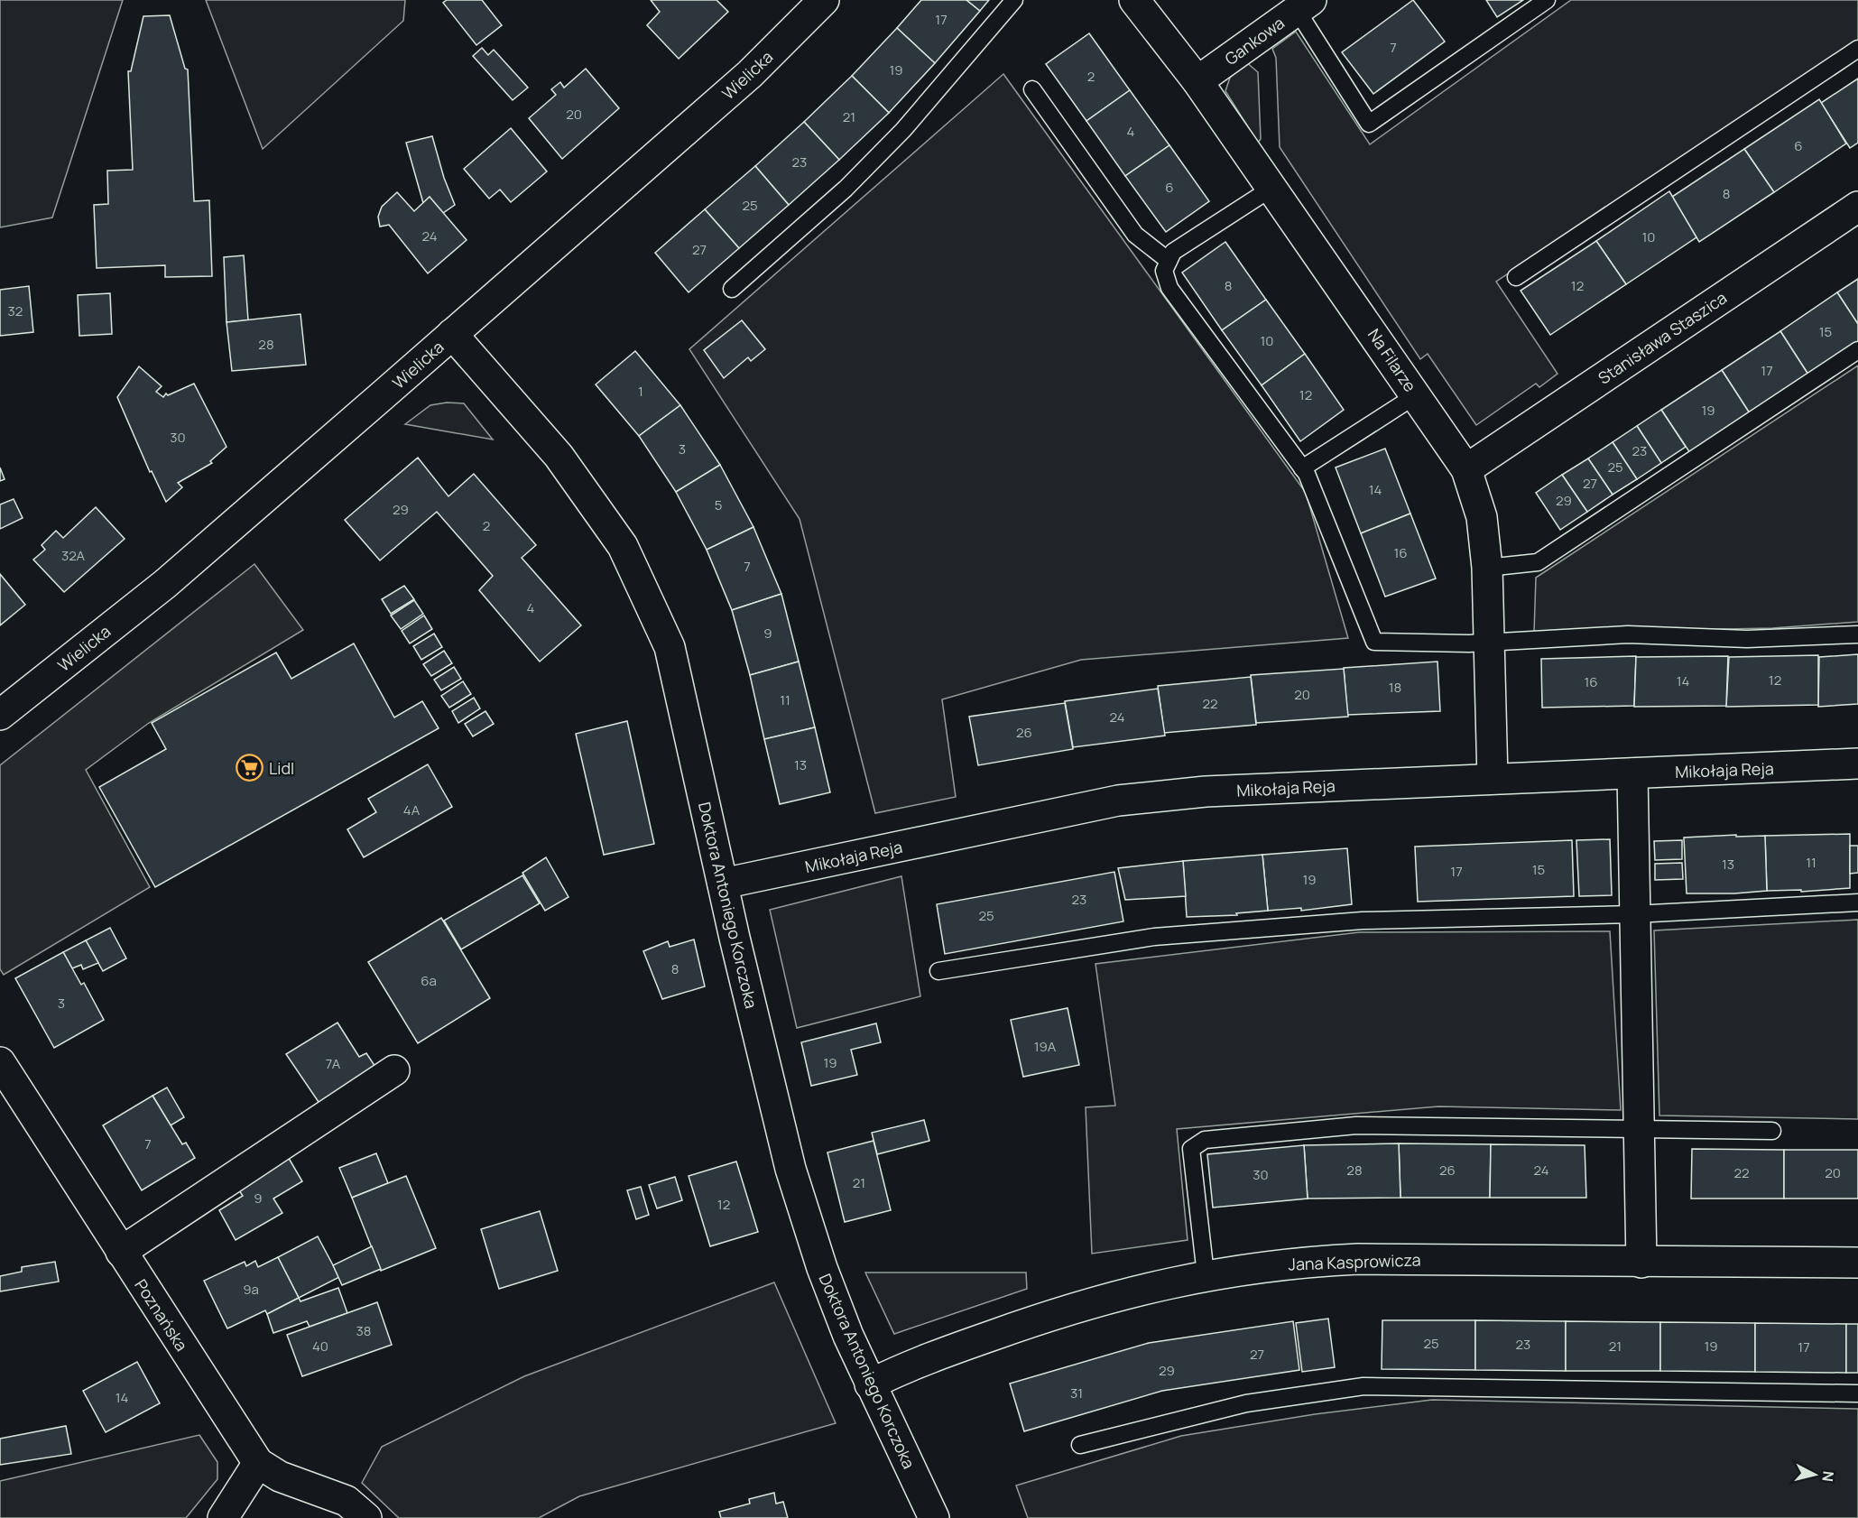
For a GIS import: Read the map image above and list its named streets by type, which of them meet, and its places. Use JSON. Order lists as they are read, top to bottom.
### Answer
{
  "streets": {
    "street": [
      "Gankowa",
      "Wielicka",
      "Stanisława Staszica",
      "Na Filarze",
      "Mikołaja Reja",
      "Doktora Antoniego Korczoka",
      "Jana Kasprowicza",
      "Poznańska"
    ]
  },
  "crossings": [
    ["Gankowa", "Na Filarze"],
    ["Wielicka", "Doktora Antoniego Korczoka"],
    ["Stanisława Staszica", "Na Filarze"],
    ["Na Filarze", "Mikołaja Reja"],
    ["Mikołaja Reja", "Doktora Antoniego Korczoka"],
    ["Doktora Antoniego Korczoka", "Jana Kasprowicza"]
  ],
  "places": {
    "supermarket": ["Lidl"]
  },
  "house_numbers": [
    "17",
    "7",
    "19",
    "2",
    "20",
    "21",
    "4",
    "6",
    "23",
    "6",
    "8",
    "25",
    "24",
    "10",
    "27",
    "8",
    "12",
    "32",
    "15",
    "10",
    "28",
    "17",
    "1",
    "12",
    "19",
    "30",
    "3",
    "23",
    "25",
    "27",
    "14",
    "29",
    "5",
    "29",
    "2",
    "16",
    "32A",
    "7",
    "4",
    "9",
    "12",
    "14",
    "16",
    "18",
    "20",
    "11",
    "22",
    "24",
    "26",
    "13",
    "4A",
    "11",
    "13",
    "15",
    "17",
    "19",
    "23",
    "25",
    "8",
    "6a",
    "3",
    "19A",
    "19",
    "7A",
    "7",
    "28",
    "26",
    "24",
    "22",
    "20",
    "30",
    "21",
    "9",
    "12",
    "9a",
    "38",
    "25",
    "23",
    "40",
    "21",
    "19",
    "17",
    "27",
    "29",
    "31",
    "14"
  ],
  "north": "right"
}
